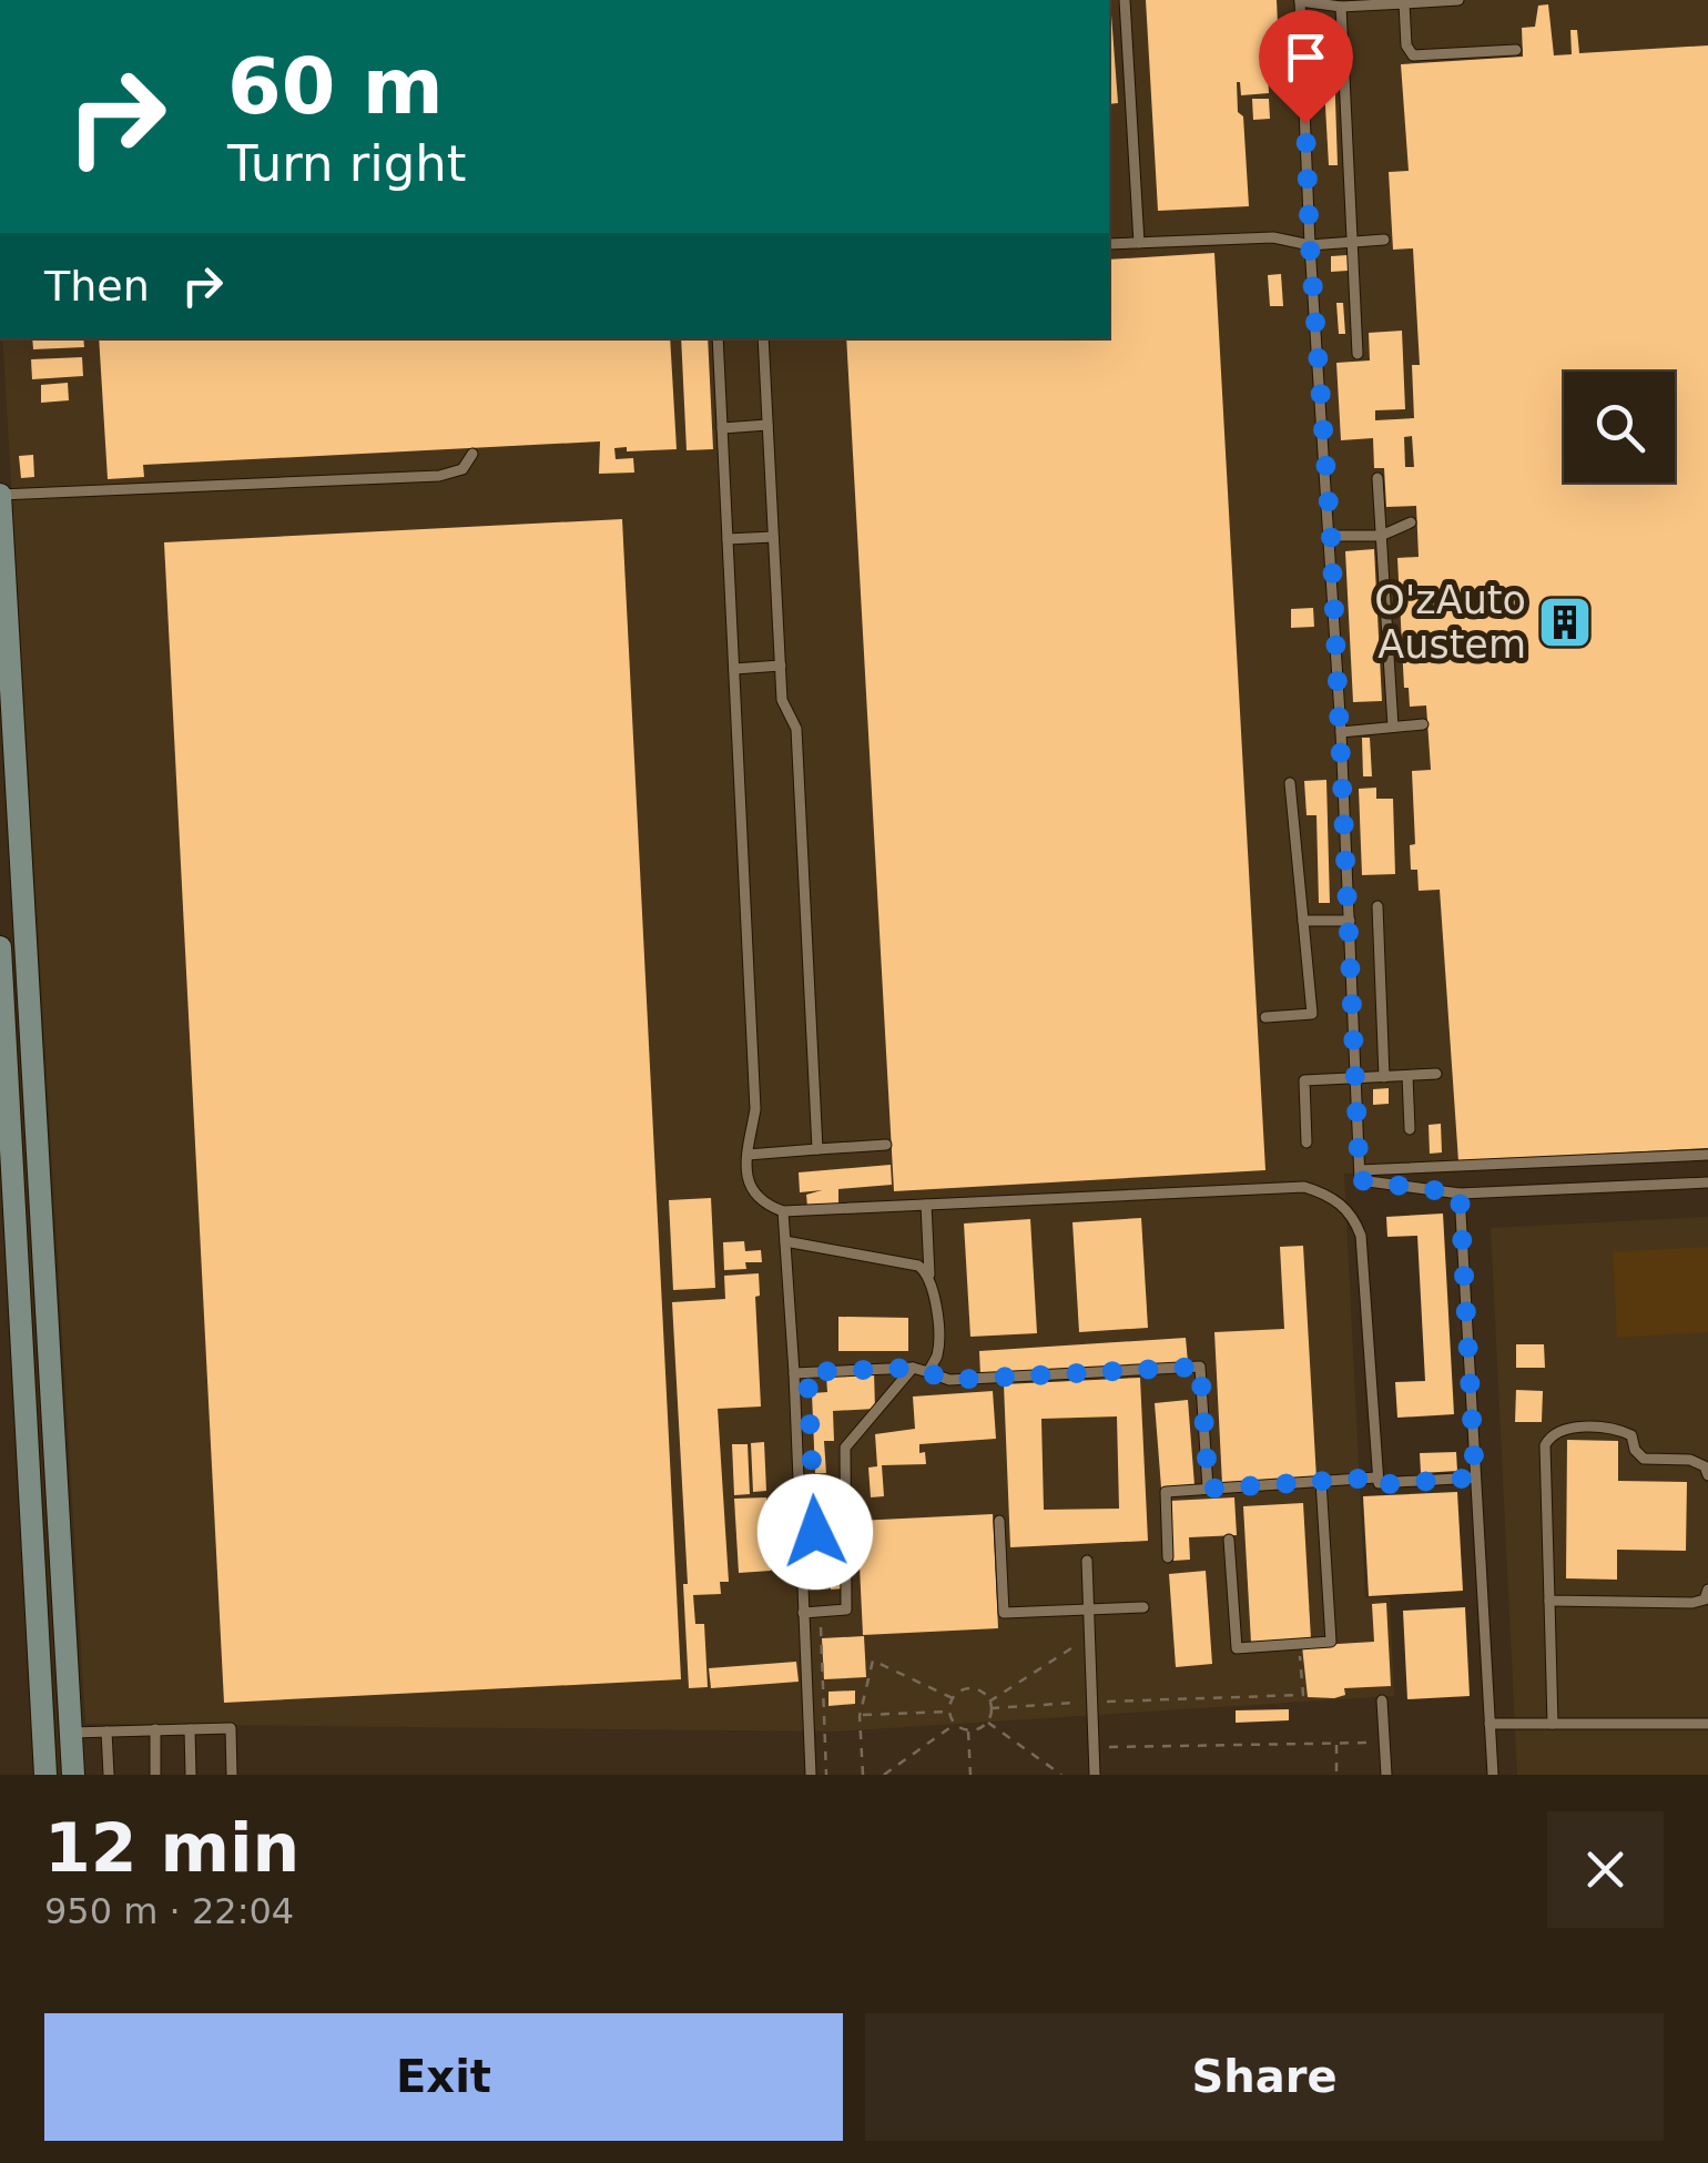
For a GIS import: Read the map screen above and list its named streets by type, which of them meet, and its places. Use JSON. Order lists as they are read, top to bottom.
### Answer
{
  "places": {
    "building": ["O'zAuto Austem"]
  },
  "page": {
    "turn": ["60 m", "Turn right"],
    "then": "Then",
    "heading": ["12 min", "950 m · 22:04"],
    "buttons": ["Exit", "Share"]
  }
}
